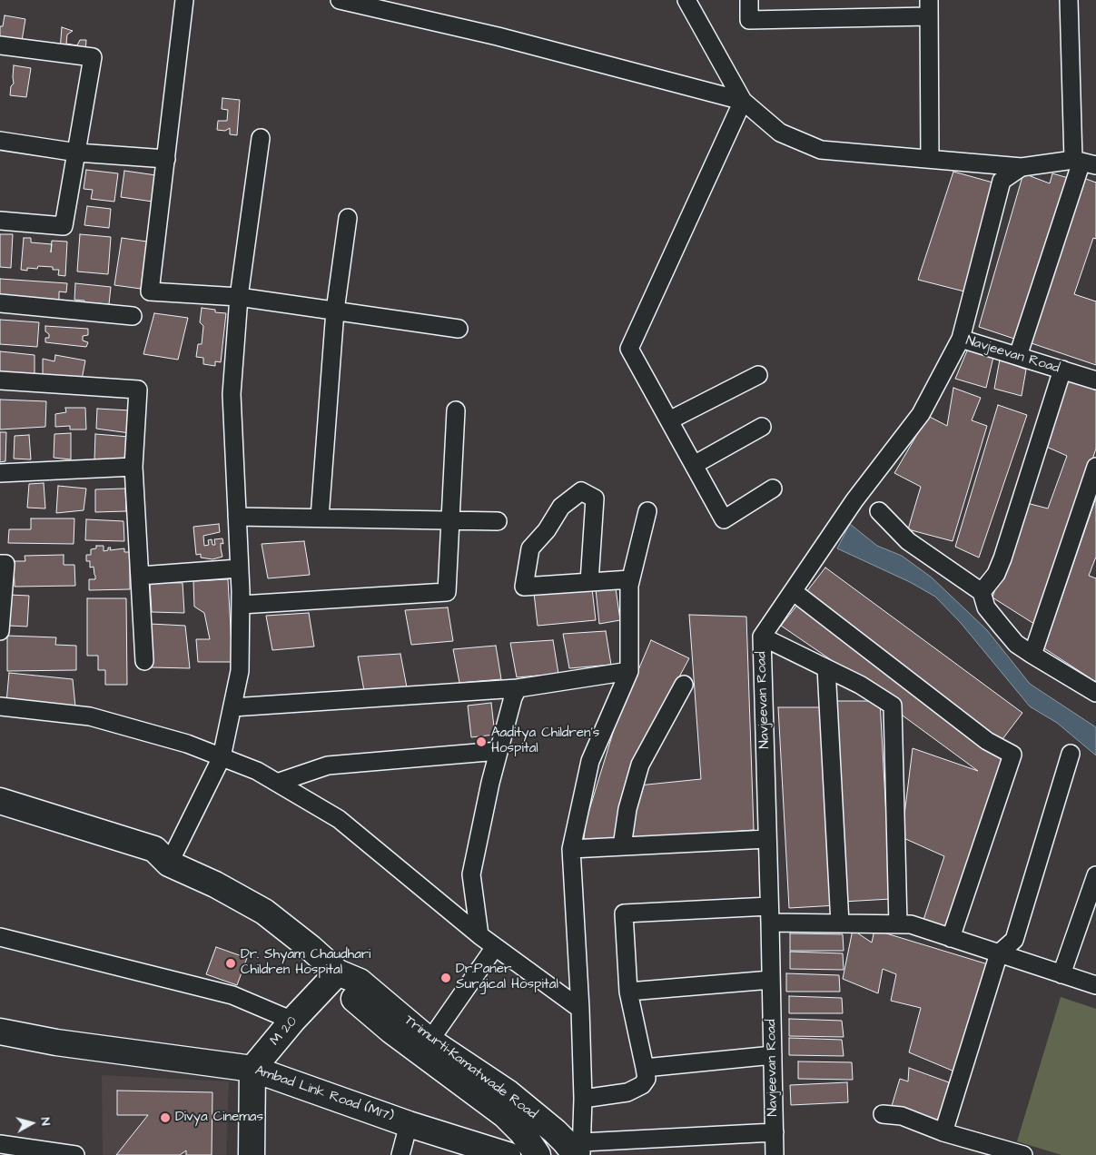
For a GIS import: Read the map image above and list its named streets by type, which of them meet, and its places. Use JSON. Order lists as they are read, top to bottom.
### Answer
{
  "streets": {
    "street": [
      "Navjeevan Road",
      "M 20",
      "Trimurti-Kamatwade Road",
      "Ambad Link Road (M17)"
    ]
  },
  "crossings": [
    ["M 20", "Trimurti-Kamatwade Road"],
    ["M 20", "Ambad Link Road (M17)"]
  ],
  "places": [
    "Aaditya Children's Hospital",
    "Dr. Shyam Chaudhari Children Hospital",
    "Dr.Paner Surgical Hospital",
    "Divya Cinemas"
  ],
  "north": "right"
}
